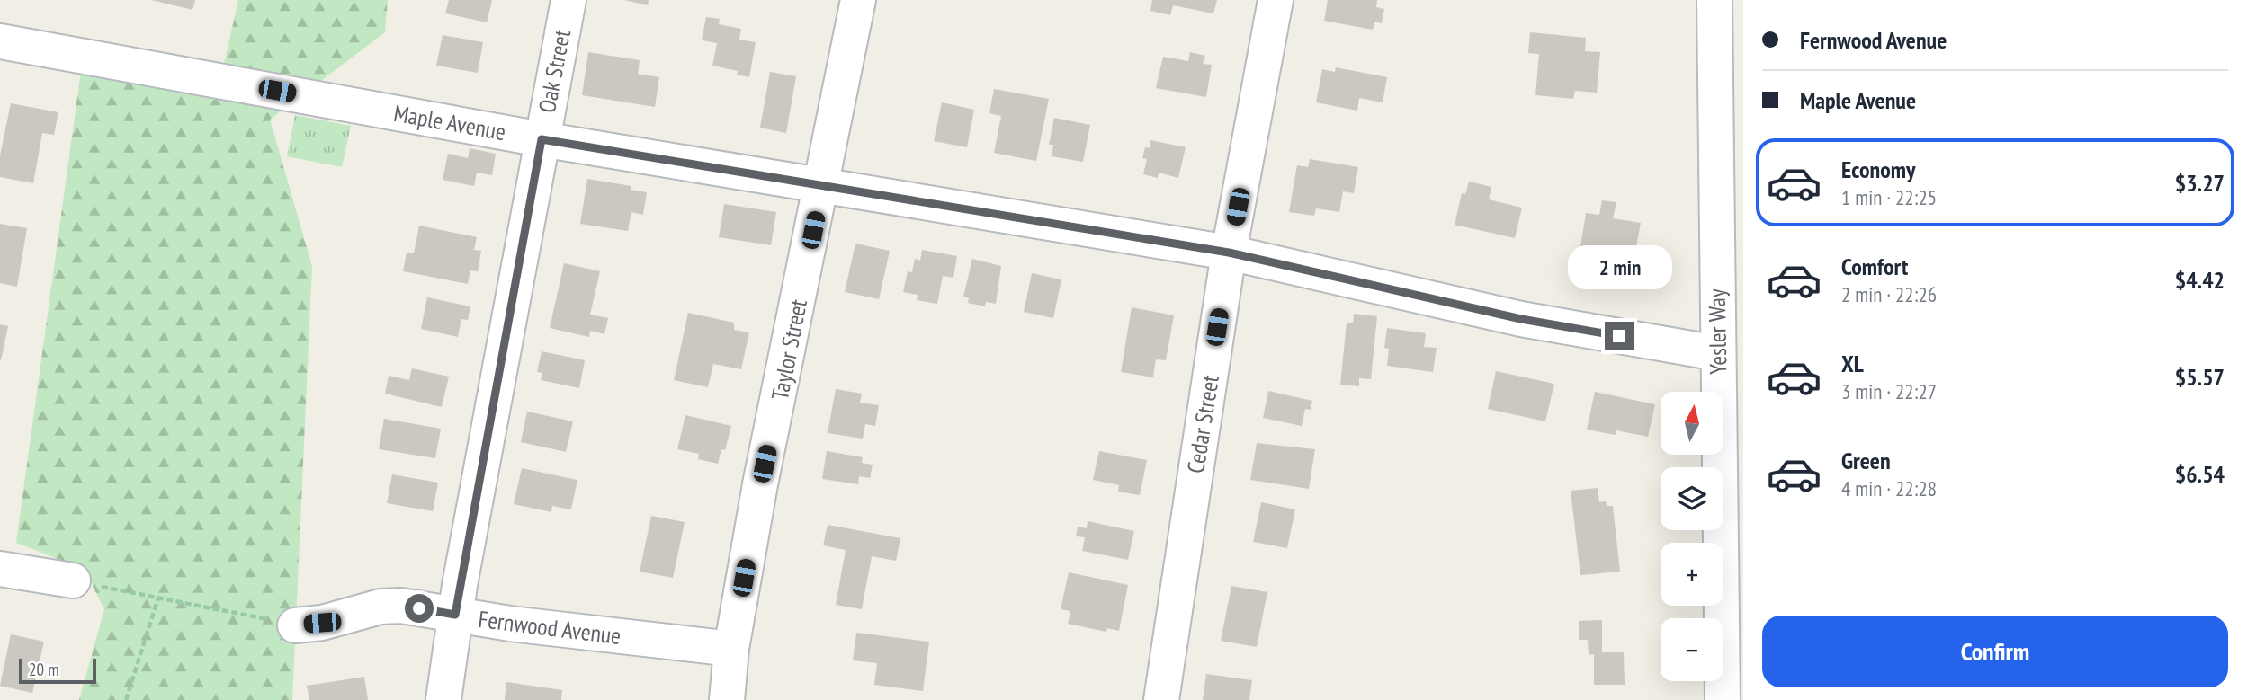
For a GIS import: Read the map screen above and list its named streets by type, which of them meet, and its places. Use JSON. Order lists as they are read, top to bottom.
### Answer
{
  "streets": {
    "street": [
      "Oak Street",
      "Maple Avenue",
      "Yesler Way",
      "Taylor Street",
      "Cedar Street",
      "Fernwood Avenue"
    ]
  },
  "crossings": [
    ["Oak Street", "Maple Avenue"],
    ["Oak Street", "Fernwood Avenue"],
    ["Maple Avenue", "Yesler Way"],
    ["Maple Avenue", "Taylor Street"],
    ["Maple Avenue", "Cedar Street"],
    ["Taylor Street", "Fernwood Avenue"]
  ],
  "scale_bar": "20 m",
  "north": "top",
  "page": {
    "banner": ["Fernwood Avenue", "Maple Avenue"],
    "list": [
      {
        "name": "Economy",
        "note": "1 min · 22:25",
        "value": "$3.27"
      },
      {
        "name": "Comfort",
        "note": "2 min · 22:26",
        "value": "$4.42"
      },
      {
        "name": "XL",
        "note": "3 min · 22:27",
        "value": "$5.57"
      },
      {
        "name": "Green",
        "note": "4 min · 22:28",
        "value": "$6.54"
      }
    ],
    "bubble": "2 min",
    "map_buttons": ["+", "−"],
    "buttons": "Confirm",
    "scale": "20 m"
  }
}
